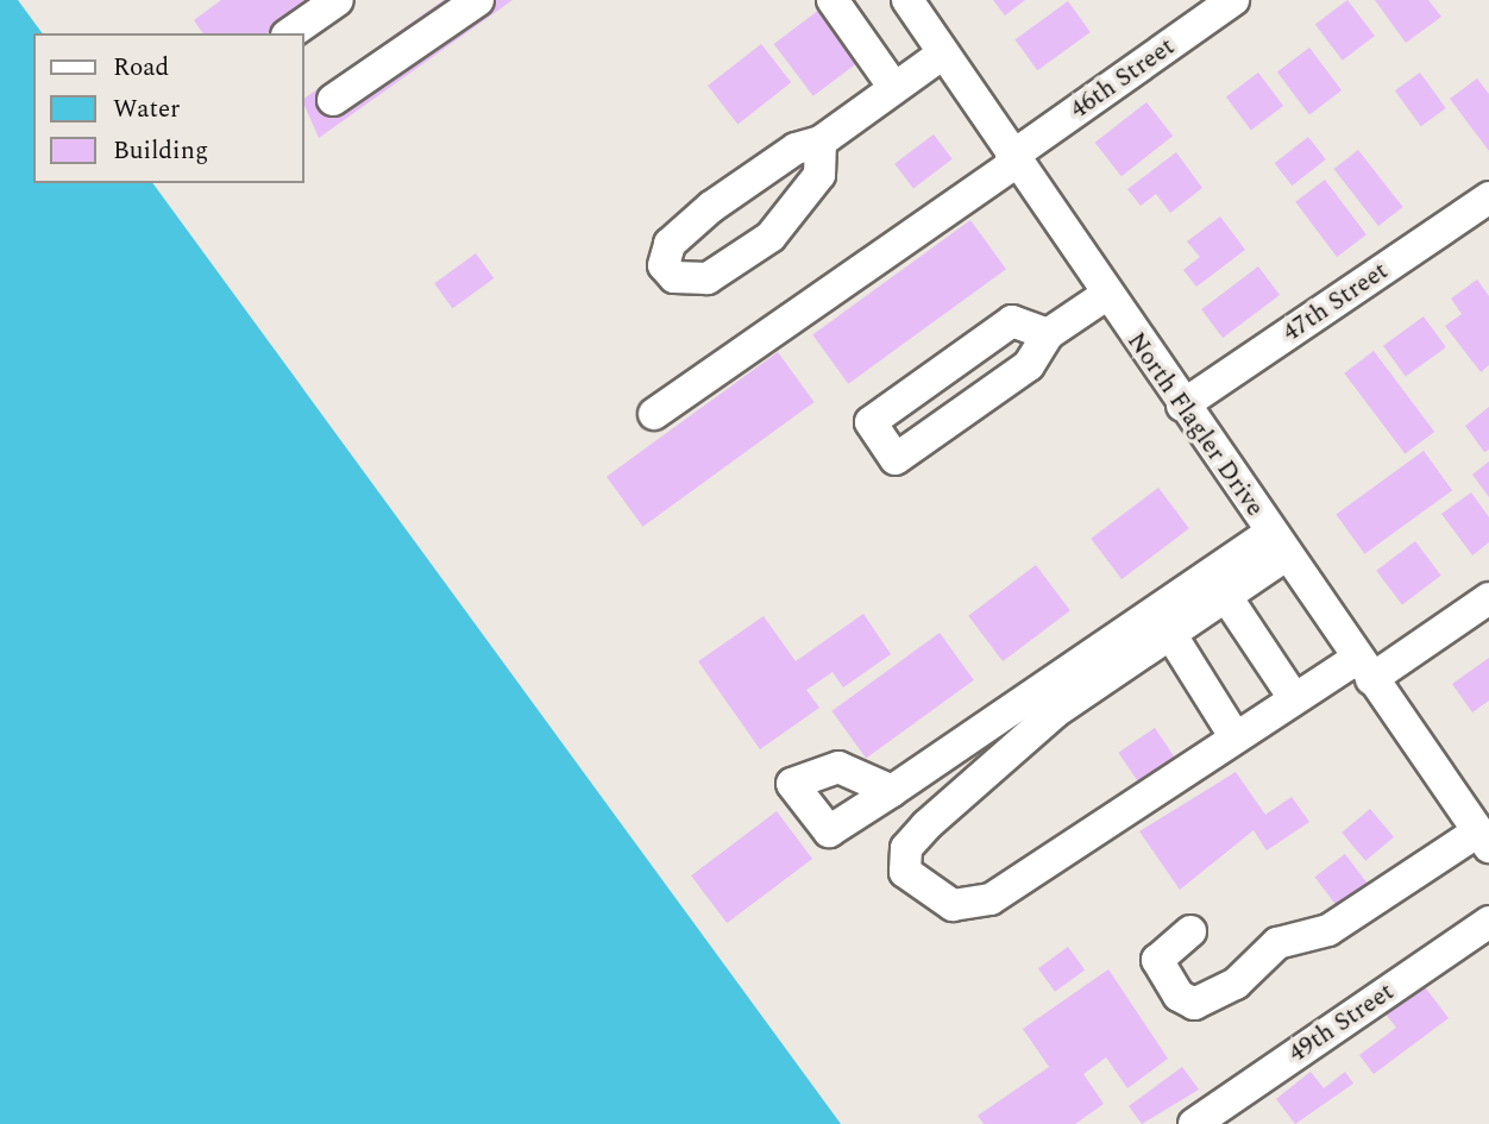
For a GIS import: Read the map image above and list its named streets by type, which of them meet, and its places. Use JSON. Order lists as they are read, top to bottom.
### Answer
{
  "streets": {
    "street": [
      "46th Street",
      "47th Street",
      "North Flagler Drive",
      "49th Street"
    ]
  },
  "crossings": [
    ["46th Street", "North Flagler Drive"],
    ["47th Street", "North Flagler Drive"]
  ],
  "legend": ["Road", "Water", "Building"]
}
